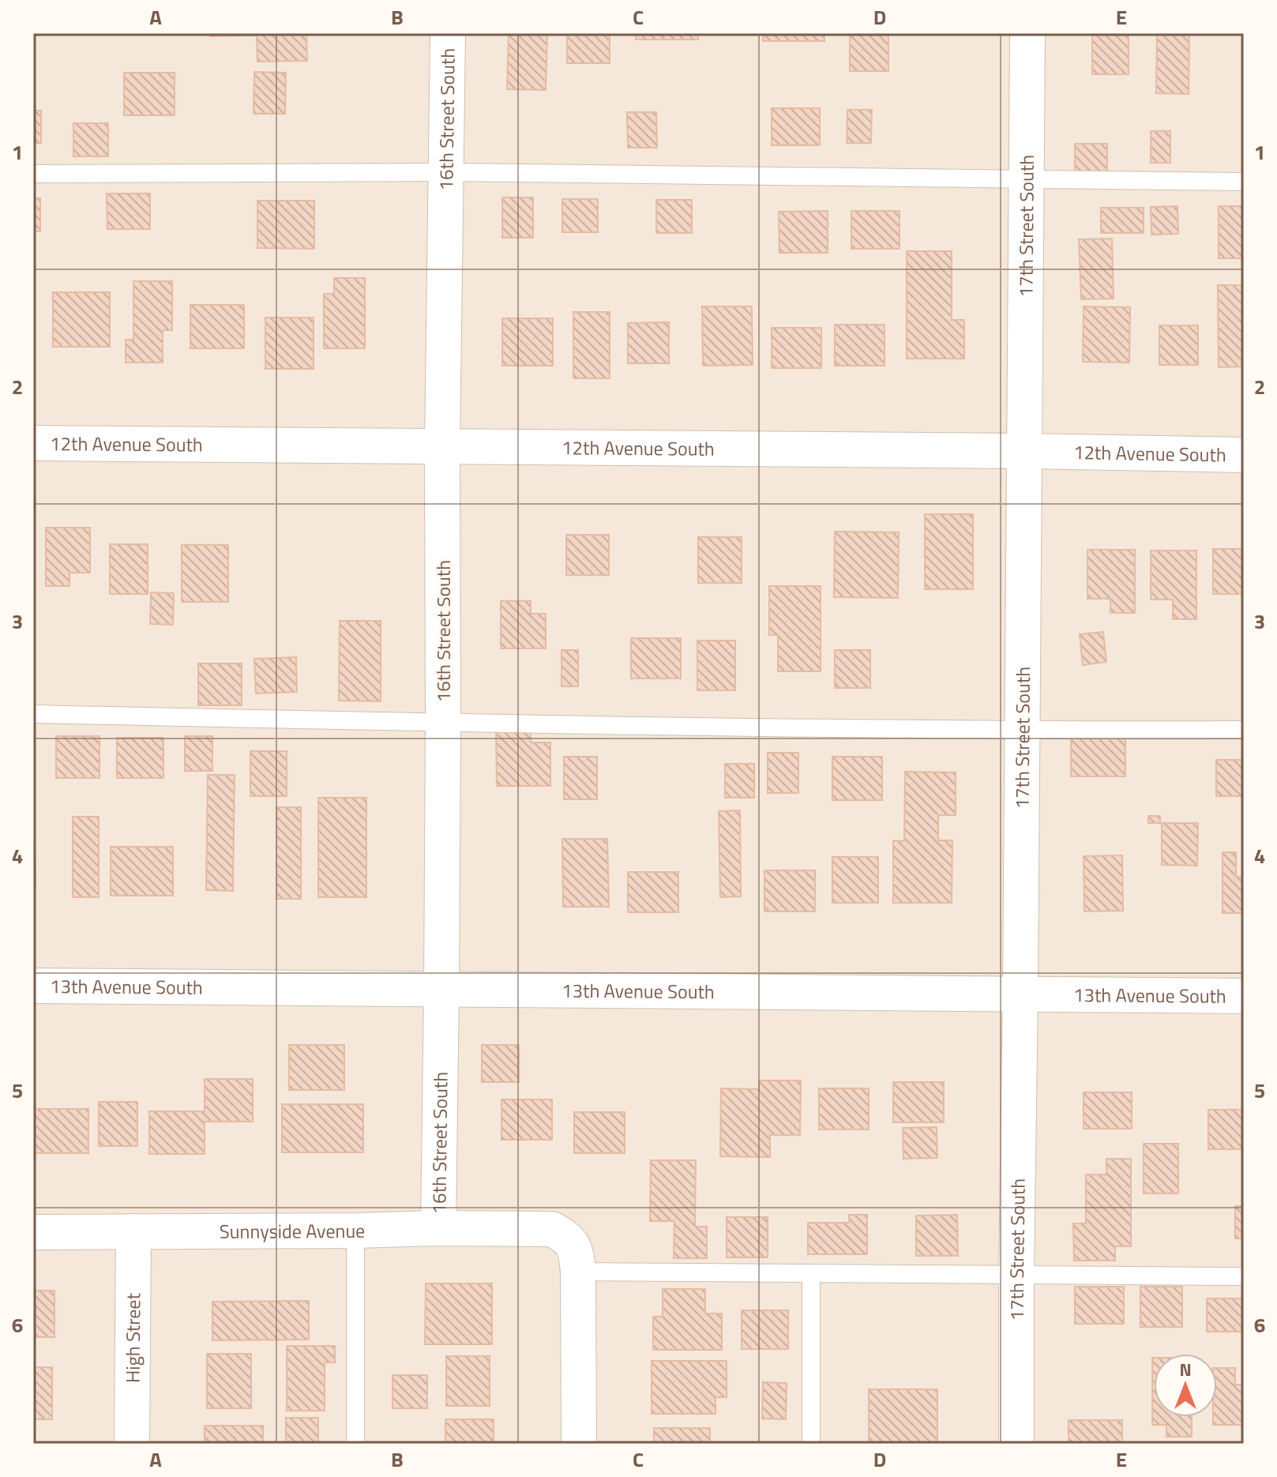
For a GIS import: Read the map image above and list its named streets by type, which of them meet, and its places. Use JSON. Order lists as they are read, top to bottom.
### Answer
{
  "streets": {
    "street": [
      "16th Street South",
      "17th Street South",
      "12th Avenue South",
      "13th Avenue South",
      "Sunnyside Avenue",
      "High Street"
    ]
  },
  "crossings": [
    ["16th Street South", "12th Avenue South"],
    ["16th Street South", "13th Avenue South"],
    ["16th Street South", "Sunnyside Avenue"],
    ["17th Street South", "12th Avenue South"],
    ["17th Street South", "13th Avenue South"],
    ["Sunnyside Avenue", "High Street"]
  ],
  "north": "top",
  "grid": {
    "columns": [
      "A",
      "B",
      "C",
      "D",
      "E"
    ],
    "rows": [
      "1",
      "2",
      "3",
      "4",
      "5",
      "6"
    ]
  }
}
